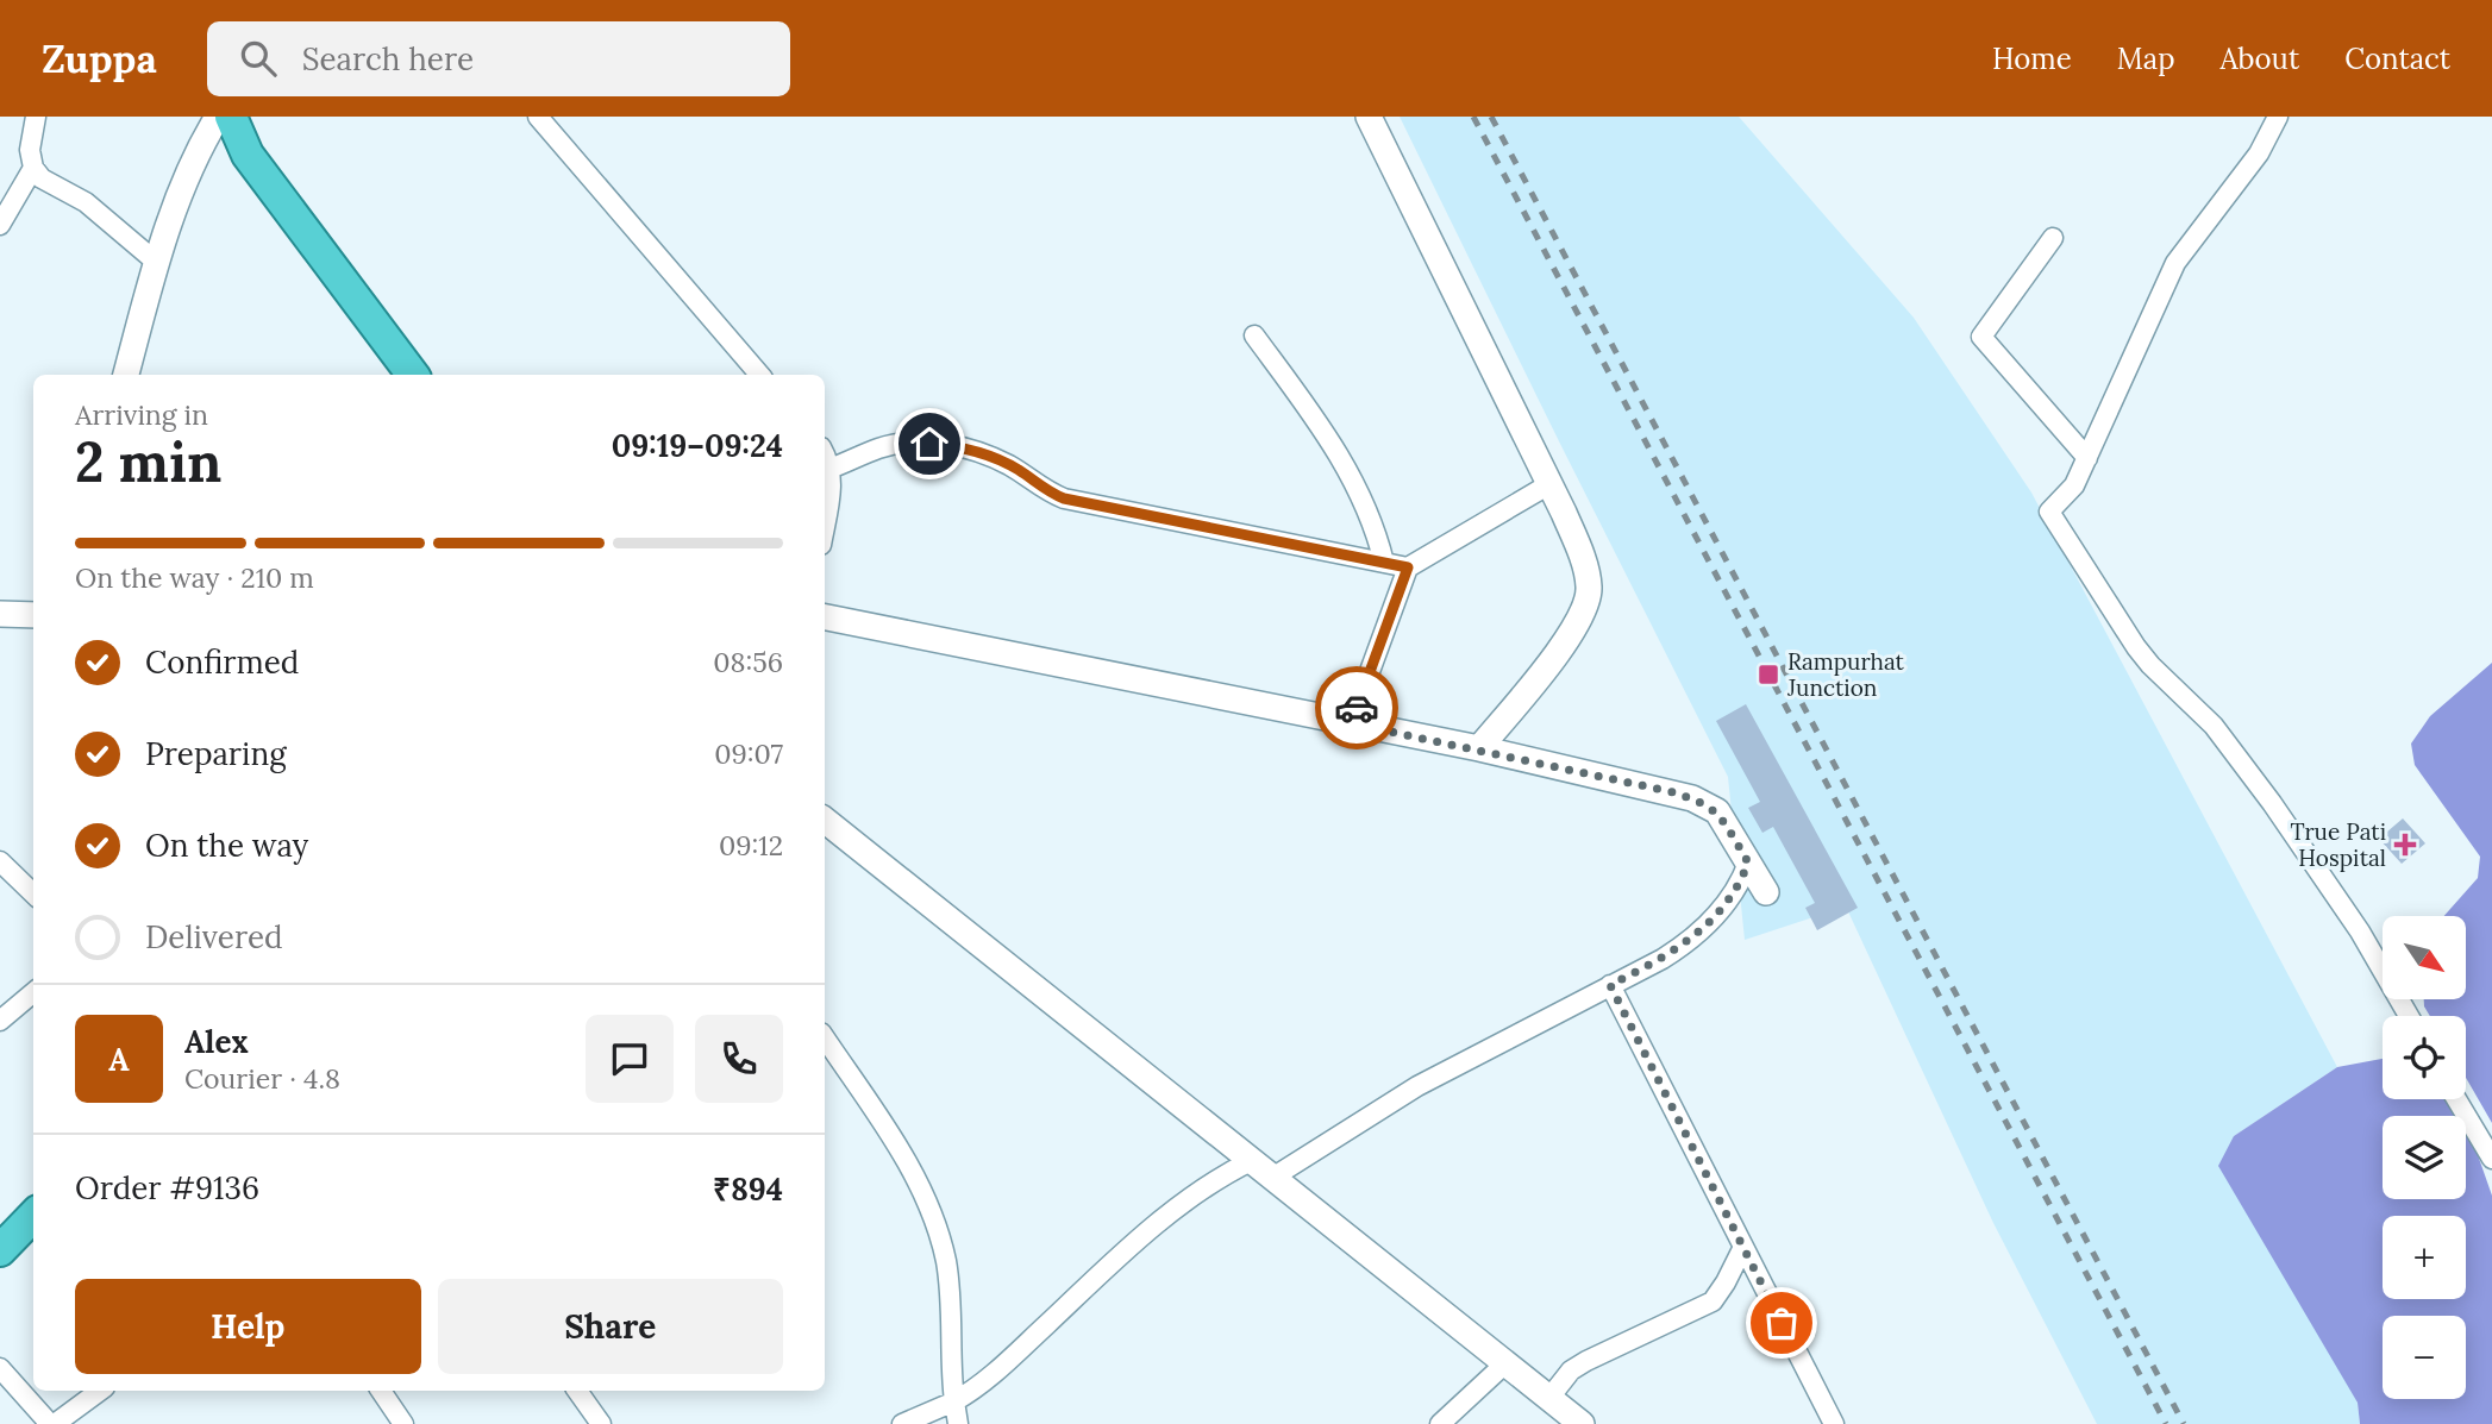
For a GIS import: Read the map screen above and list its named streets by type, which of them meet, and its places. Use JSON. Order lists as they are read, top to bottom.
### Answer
{
  "places": {
    "transit": ["Rampurhat Junction"],
    "health": ["True Pati Hospital"]
  },
  "north": "bottom right",
  "page": {
    "header": "Zuppa",
    "search": "Search here",
    "nav": [
      "Home",
      "Map",
      "About",
      "Contact"
    ],
    "heading": ["2 min", "Arriving in", "09:19–09:24"],
    "panel": [
      "Alex",
      "Courier · 4.8",
      "Order #9136",
      "₹894"
    ],
    "bar": "On the way · 210 m",
    "list": [
      ["Confirmed", "08:56"],
      ["Preparing", "09:07"],
      ["On the way", "09:12"],
      "Delivered"
    ],
    "map_buttons": ["+", "−"],
    "round": "A",
    "buttons": ["Help", "Share"]
  }
}
